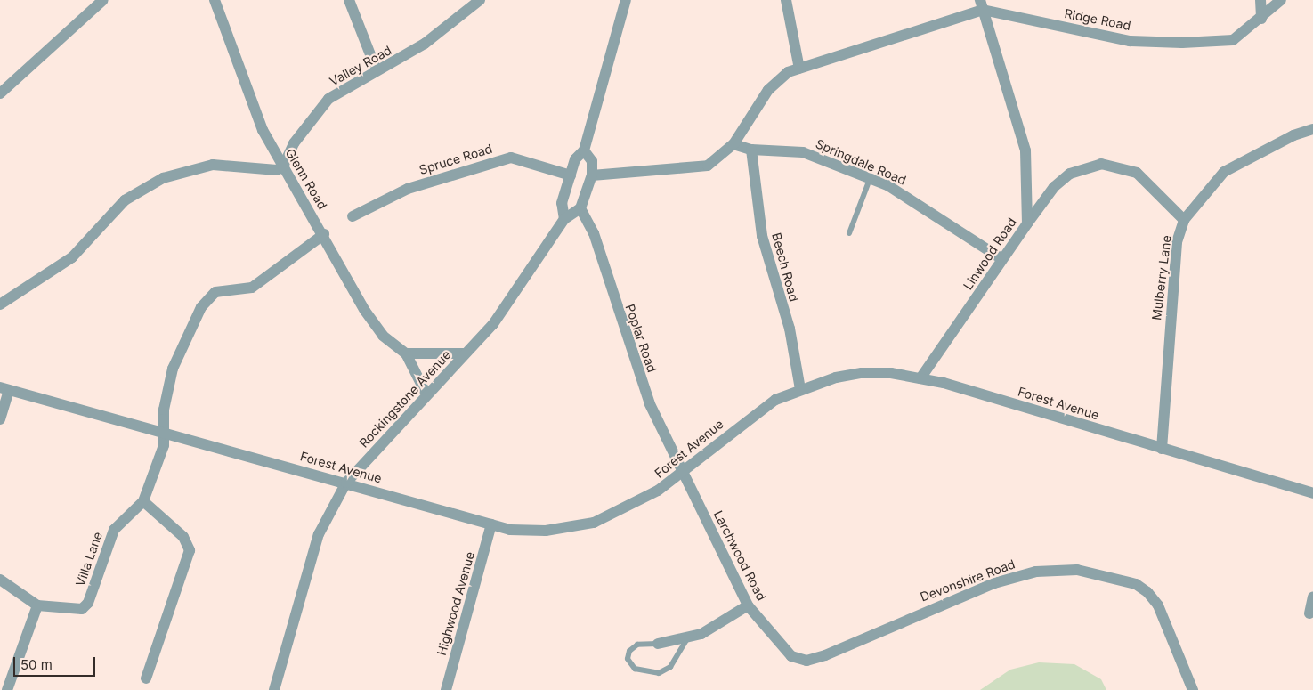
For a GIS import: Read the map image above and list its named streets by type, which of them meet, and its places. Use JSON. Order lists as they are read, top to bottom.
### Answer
{
  "streets": {
    "street": [
      "Ridge Road",
      "Valley Road",
      "Spruce Road",
      "Springdale Road",
      "Glenn Road",
      "Linwood Road",
      "Beech Road",
      "Mulberry Lane",
      "Poplar Road",
      "Rockingstone Avenue",
      "Forest Avenue",
      "Larchwood Road",
      "Villa Lane",
      "Devonshire Road",
      "Highwood Avenue"
    ]
  },
  "crossings": [
    ["Ridge Road", "Springdale Road"],
    ["Ridge Road", "Linwood Road"],
    ["Valley Road", "Glenn Road"],
    ["Springdale Road", "Linwood Road"],
    ["Springdale Road", "Beech Road"],
    ["Glenn Road", "Rockingstone Avenue"],
    ["Glenn Road", "Villa Lane"],
    ["Linwood Road", "Forest Avenue"],
    ["Beech Road", "Forest Avenue"],
    ["Mulberry Lane", "Forest Avenue"],
    ["Poplar Road", "Rockingstone Avenue"],
    ["Poplar Road", "Forest Avenue"],
    ["Poplar Road", "Larchwood Road"],
    ["Rockingstone Avenue", "Forest Avenue"],
    ["Forest Avenue", "Larchwood Road"],
    ["Forest Avenue", "Villa Lane"],
    ["Forest Avenue", "Highwood Avenue"],
    ["Larchwood Road", "Devonshire Road"]
  ],
  "scale_bar": "50 m"
}
